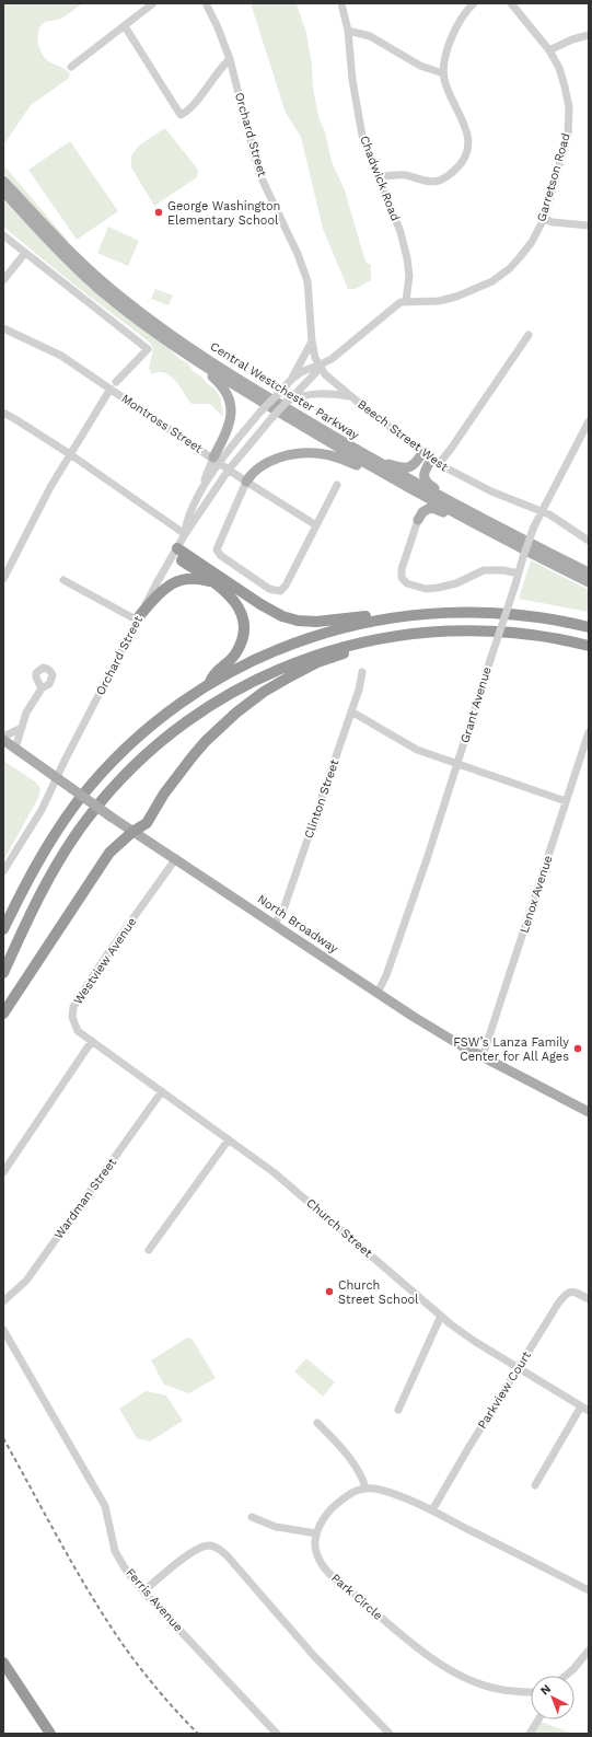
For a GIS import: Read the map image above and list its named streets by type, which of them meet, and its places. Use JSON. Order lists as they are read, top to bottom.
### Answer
{
  "streets": {
    "main road": ["Central Westchester Parkway", "North Broadway"],
    "street": [
      "Orchard Street",
      "Garretson Road",
      "Chadwick Road",
      "Montross Street",
      "Beech Street West",
      "Grant Avenue",
      "Clinton Street",
      "Lenox Avenue",
      "Westview Avenue",
      "Wardman Street",
      "Church Street",
      "Parkview Court",
      "Park Circle",
      "Ferris Avenue"
    ]
  },
  "crossings": [
    ["Orchard Street", "Montross Street"],
    ["Orchard Street", "Beech Street West"],
    ["Orchard Street", "North Broadway"],
    ["Garretson Road", "Chadwick Road"],
    ["Beech Street West", "Grant Avenue"],
    ["Grant Avenue", "North Broadway"],
    ["Clinton Street", "North Broadway"],
    ["Lenox Avenue", "North Broadway"],
    ["North Broadway", "Westview Avenue"],
    ["Westview Avenue", "Church Street"],
    ["Wardman Street", "Church Street"],
    ["Church Street", "Parkview Court"]
  ],
  "places": ["George Washington Elementary School", "FSW’s Lanza Family Center for All Ages", "Church Street School"],
  "north": "top left"
}
